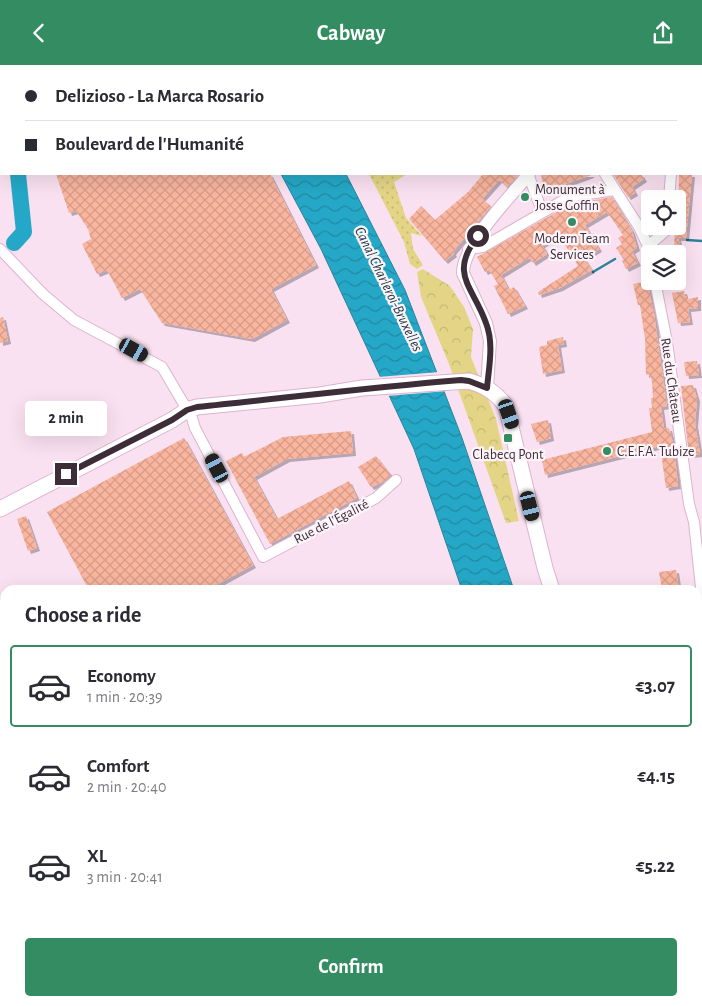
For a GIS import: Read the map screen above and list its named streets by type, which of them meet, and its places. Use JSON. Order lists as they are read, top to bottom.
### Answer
{
  "streets": {
    "street": ["Rue du Château", "Rue de l'Égalité"]
  },
  "water": ["Canal Charleroi-Bruxelles"],
  "places": {
    "other": ["Monument à Josse Goffin", "Modern Team Services", "C.E.F.A. Tubize"],
    "transit": ["Clabecq Pont"]
  },
  "page": {
    "header": "Cabway",
    "banner": ["Delizioso - La Marca Rosario", "Boulevard de l'Humanité"],
    "bubble": "2 min",
    "heading": "Choose a ride",
    "list": [
      {
        "name": "Economy",
        "note": "1 min · 20:39",
        "value": "€3.07"
      },
      {
        "name": "Comfort",
        "note": "2 min · 20:40",
        "value": "€4.15"
      },
      {
        "name": "XL",
        "note": "3 min · 20:41",
        "value": "€5.22"
      }
    ],
    "buttons": "Confirm"
  }
}
